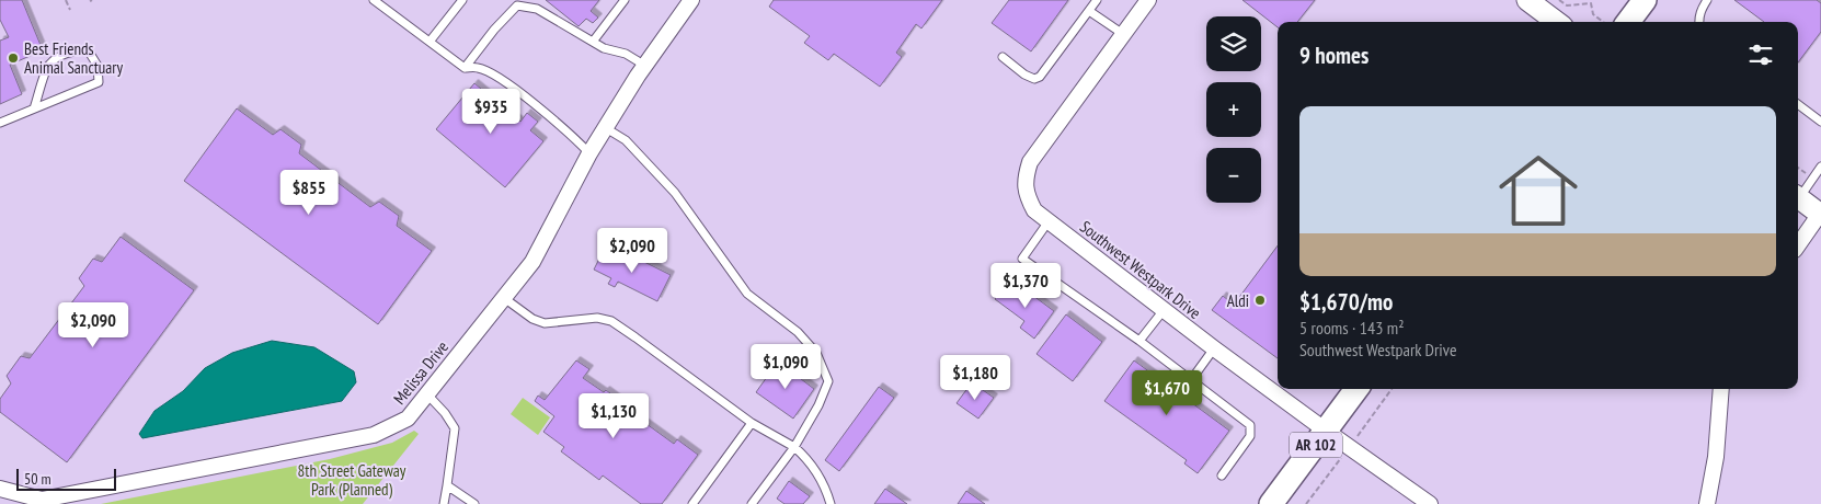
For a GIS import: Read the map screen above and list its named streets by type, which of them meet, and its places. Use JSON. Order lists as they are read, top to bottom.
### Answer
{
  "streets": {
    "main road": ["AR 102"],
    "street": ["Southwest Westpark Drive", "Melissa Drive"]
  },
  "crossings": [
    ["Southwest Westpark Drive", "AR 102"]
  ],
  "parks": ["8th Street Gateway Park (Planned)"],
  "places": ["Best Friends Animal Sanctuary", "Aldi"],
  "scale_bar": "50 m",
  "page": {
    "map_buttons": ["+", "−"],
    "heading": "9 homes",
    "list": [
      {
        "name": "$1,670/mo",
        "note": "5 rooms · 143 m² · Southwest Westpark Drive"
      }
    ],
    "price": [
      "$935",
      "$855",
      "$2,090",
      "$1,370",
      "$2,090",
      "$1,090",
      "$1,180",
      "$1,670",
      "$1,130"
    ],
    "scale": "50 m"
  }
}
